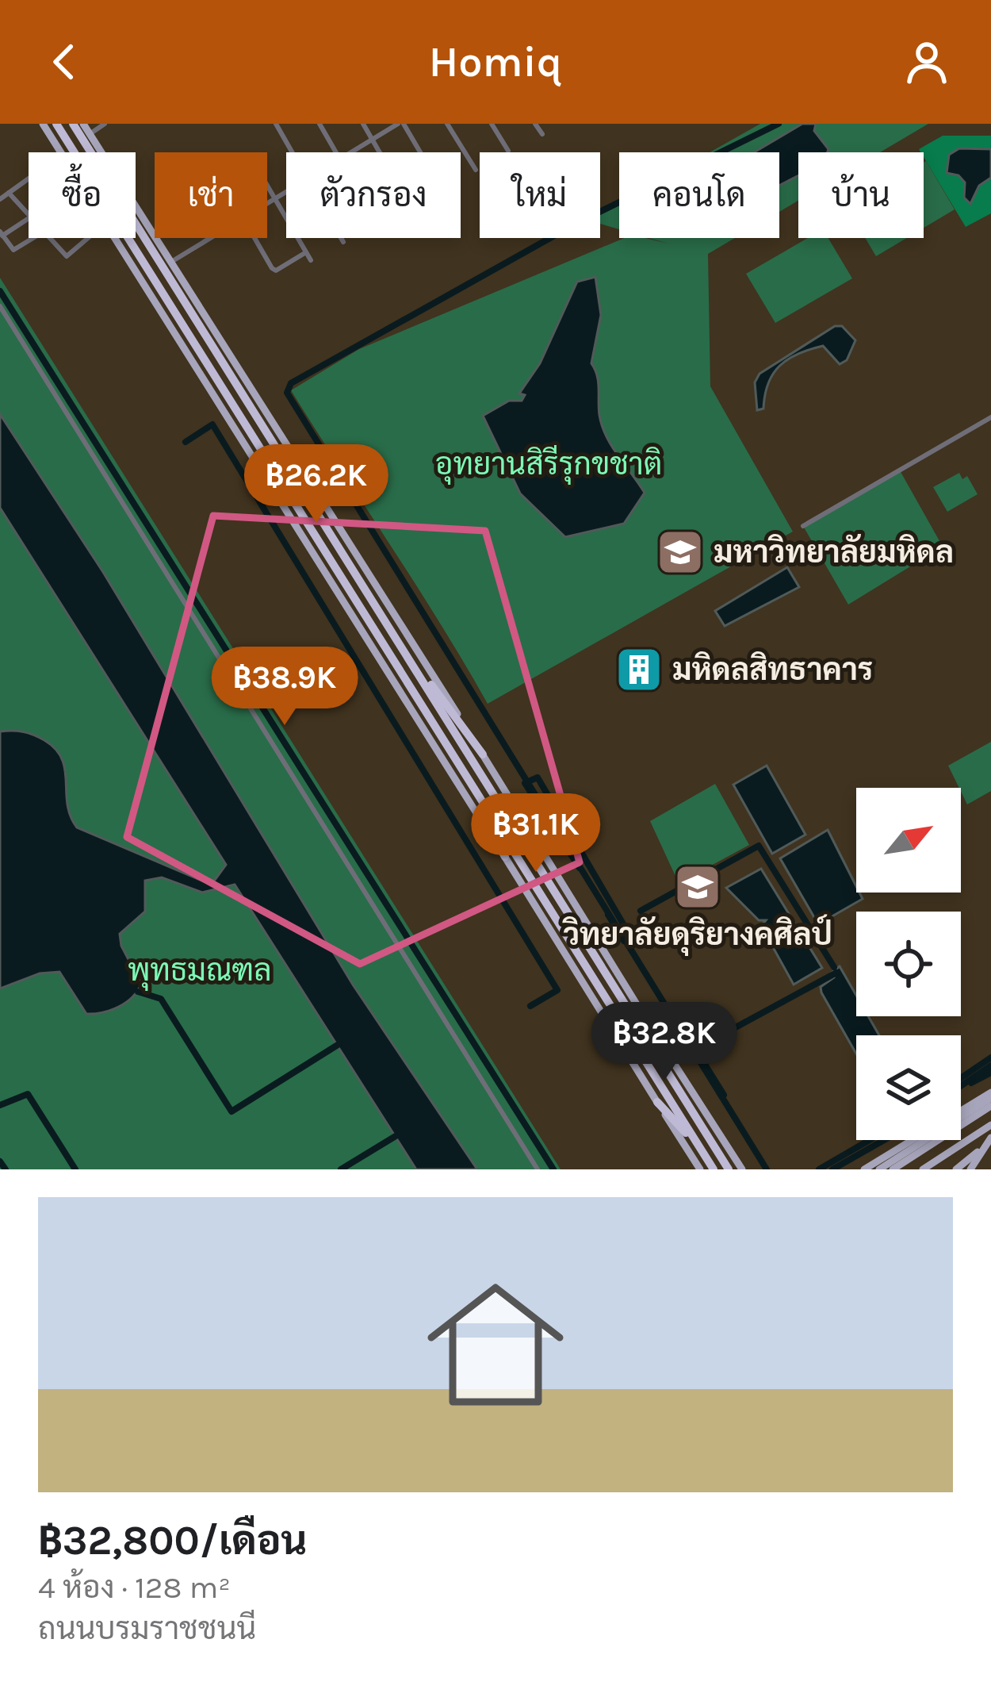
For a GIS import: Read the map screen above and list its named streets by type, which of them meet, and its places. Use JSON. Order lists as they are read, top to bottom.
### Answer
{
  "parks": ["อุทยานสิรีรุกขชาติ", "พุทธมณฑล"],
  "places": {
    "school or university": ["มหาวิทยาลัยมหิดล", "วิทยาลัยดุริยางคศิลป์"],
    "building": ["มหิดลสิทธาคาร"]
  },
  "north": "top right",
  "page": {
    "header": "Homiq",
    "chip": [
      "ซื้อ",
      "เช่า",
      "ตัวกรอง",
      "ใหม่",
      "คอนโด",
      "บ้าน"
    ],
    "price": [
      "฿26.2K",
      "฿38.9K",
      "฿31.1K",
      "฿32.8K"
    ],
    "list": [
      {
        "name": "฿32,800/เดือน",
        "note": "4 ห้อง · 128 m² · ถนนบรมราชชนนี"
      }
    ]
  }
}
